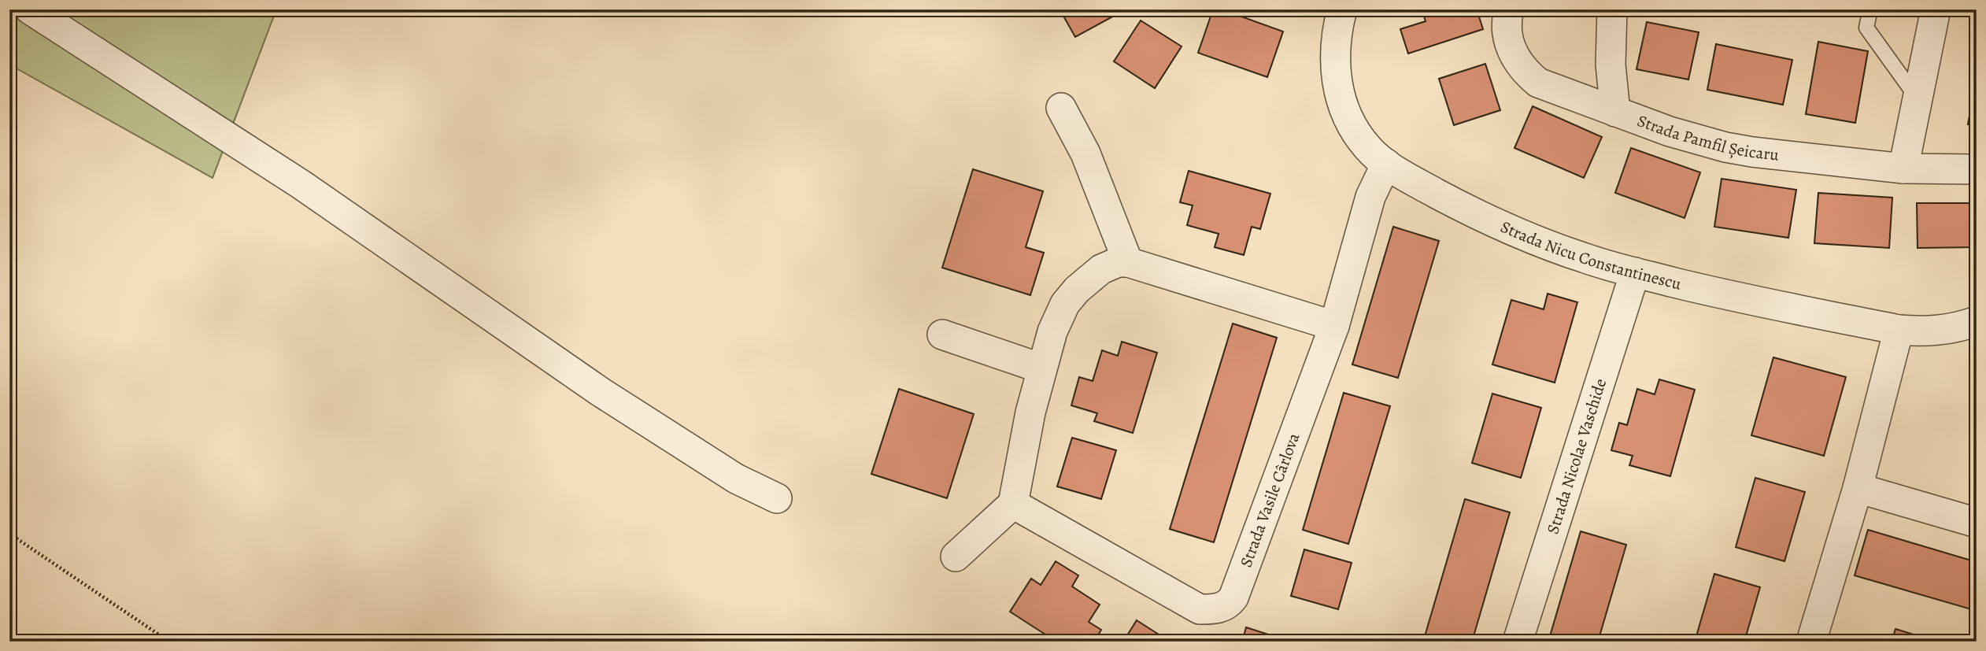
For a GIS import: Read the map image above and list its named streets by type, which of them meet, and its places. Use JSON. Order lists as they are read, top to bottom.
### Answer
{
  "streets": {
    "street": [
      "Strada Pamfil Șeicaru",
      "Strada Nicu Constantinescu",
      "Strada Nicolae Vaschide",
      "Strada Vasile Cârlova"
    ]
  },
  "crossings": [
    ["Strada Nicu Constantinescu", "Strada Nicolae Vaschide"],
    ["Strada Nicu Constantinescu", "Strada Vasile Cârlova"]
  ]
}
